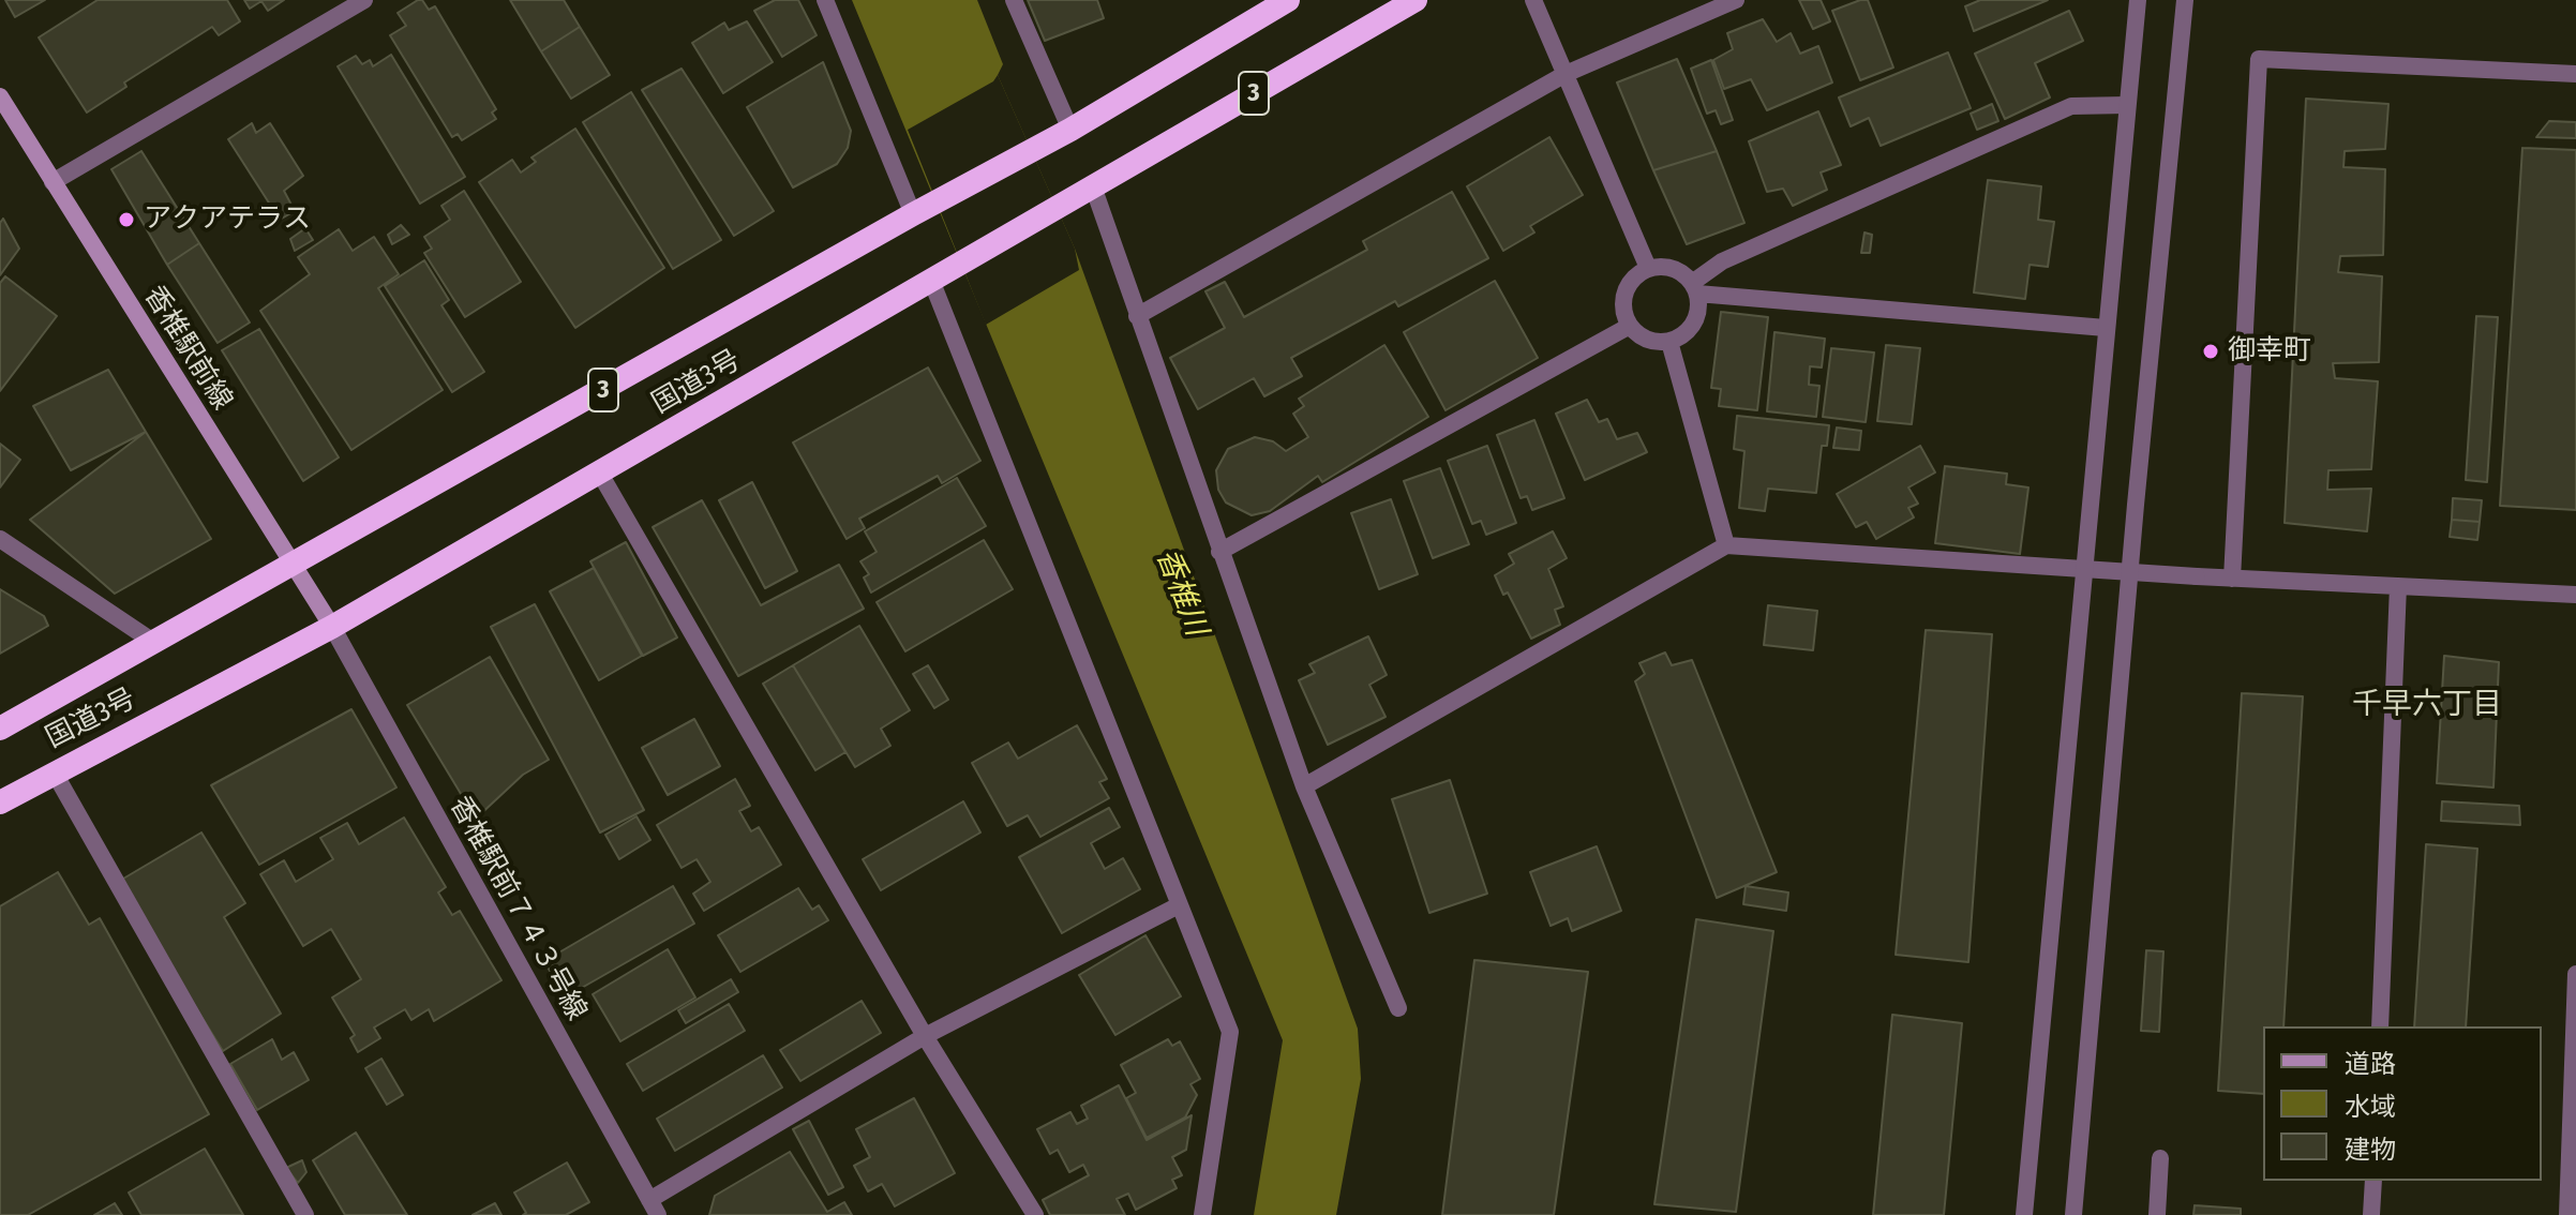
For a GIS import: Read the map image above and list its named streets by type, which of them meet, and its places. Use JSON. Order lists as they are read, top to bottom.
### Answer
{
  "streets": {
    "highway": ["3", "国道3号"],
    "main road": ["香椎駅前線"],
    "street": ["香椎駅前７４３号線"]
  },
  "crossings": [
    ["香椎駅前線", "国道3号"],
    ["香椎駅前線", "香椎駅前７４３号線"],
    ["国道3号", "香椎駅前７４３号線"]
  ],
  "districts": ["千早六丁目"],
  "water": ["香椎川"],
  "places": ["アクアテラス", "御幸町"],
  "legend": ["道路", "水域", "建物"]
}
